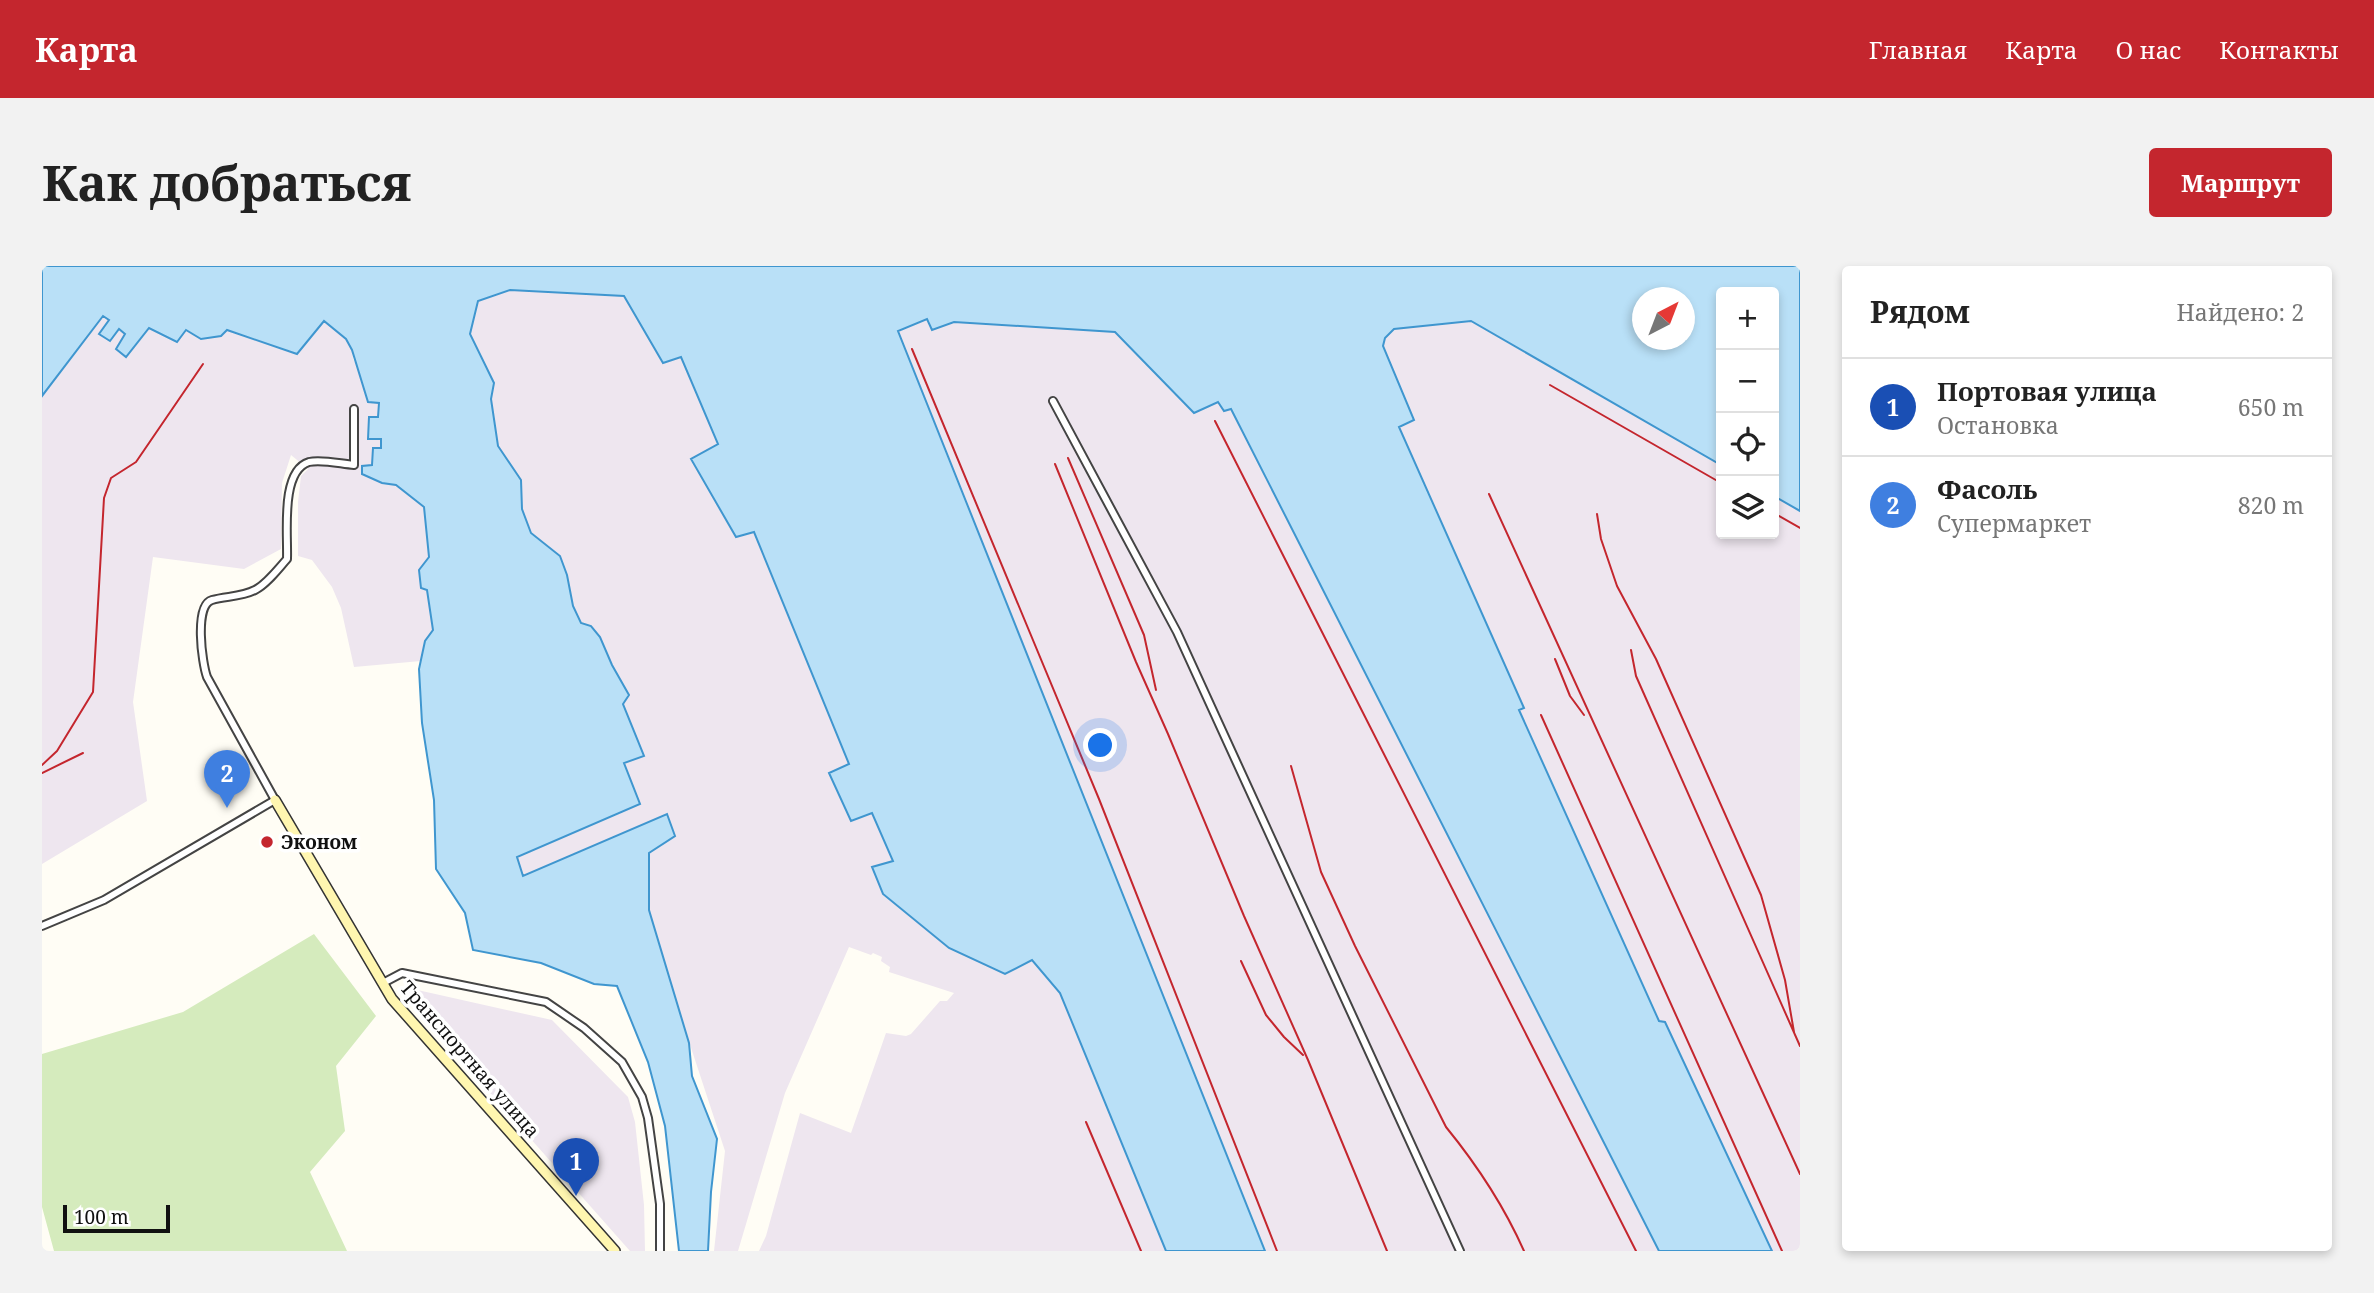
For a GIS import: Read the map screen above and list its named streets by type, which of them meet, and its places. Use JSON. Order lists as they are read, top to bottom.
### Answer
{
  "streets": {
    "street": ["Транспортная улица"]
  },
  "places": ["Эконом"],
  "scale_bar": "100 m",
  "north": "top right",
  "page": {
    "header": "Карта",
    "nav": [
      "Главная",
      "Карта",
      "О нас",
      "Контакты"
    ],
    "buttons": "Маршрут",
    "title": "Как добраться",
    "heading": ["Рядом", "Найдено: 2"],
    "map_buttons": ["+", "−"],
    "list": [
      {
        "mark": "1",
        "name": "Портовая улица",
        "note": "Остановка",
        "value": "650 m"
      },
      {
        "mark": "2",
        "name": "Фасоль",
        "note": "Супермаркет",
        "value": "820 m"
      }
    ],
    "pins": ["2", "1"],
    "scale": "100 m"
  }
}
